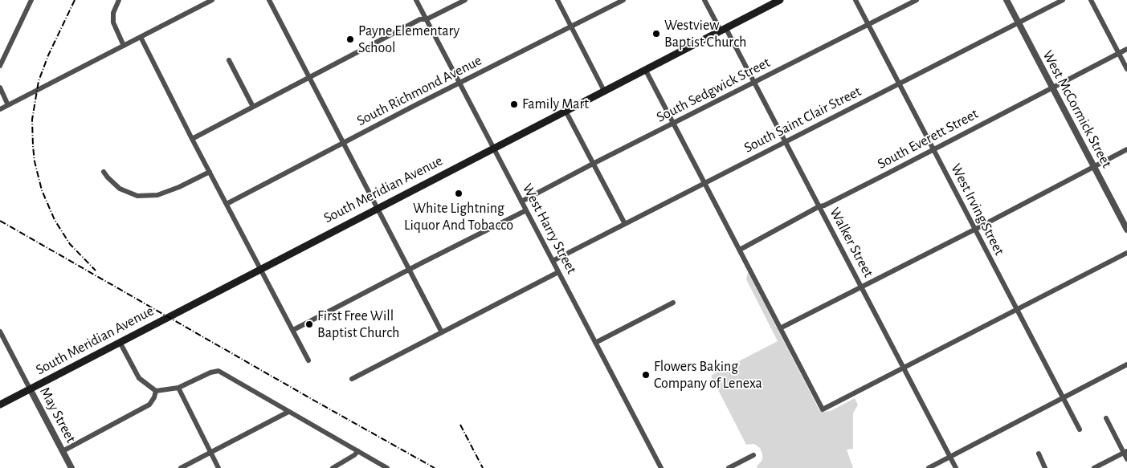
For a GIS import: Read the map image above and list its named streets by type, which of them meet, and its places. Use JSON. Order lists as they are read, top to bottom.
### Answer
{
  "streets": {
    "main road": ["South Meridian Avenue"],
    "street": [
      "South Sedgwick Street",
      "South Richmond Avenue",
      "West McCormick Street",
      "South Saint Clair Street",
      "South Everett Street",
      "West Irving Street",
      "West Harry Street",
      "Walker Street",
      "May Street"
    ]
  },
  "crossings": [
    ["South Sedgwick Street", "West Irving Street"],
    ["South Sedgwick Street", "West Harry Street"],
    ["South Sedgwick Street", "Walker Street"],
    ["South Richmond Avenue", "West Harry Street"],
    ["West McCormick Street", "South Saint Clair Street"],
    ["West McCormick Street", "South Everett Street"],
    ["South Saint Clair Street", "West Irving Street"],
    ["South Saint Clair Street", "West Harry Street"],
    ["South Saint Clair Street", "Walker Street"],
    ["South Everett Street", "West Irving Street"],
    ["South Everett Street", "Walker Street"],
    ["South Meridian Avenue", "West Harry Street"],
    ["South Meridian Avenue", "Walker Street"],
    ["South Meridian Avenue", "May Street"]
  ],
  "places": [
    "Westview Baptist Church",
    "Payne Elementary School",
    "Family Mart",
    "White Lightning Liquor And Tobacco",
    "First Free Will Baptist Church",
    "Flowers Baking Company of Lenexa"
  ]
}
